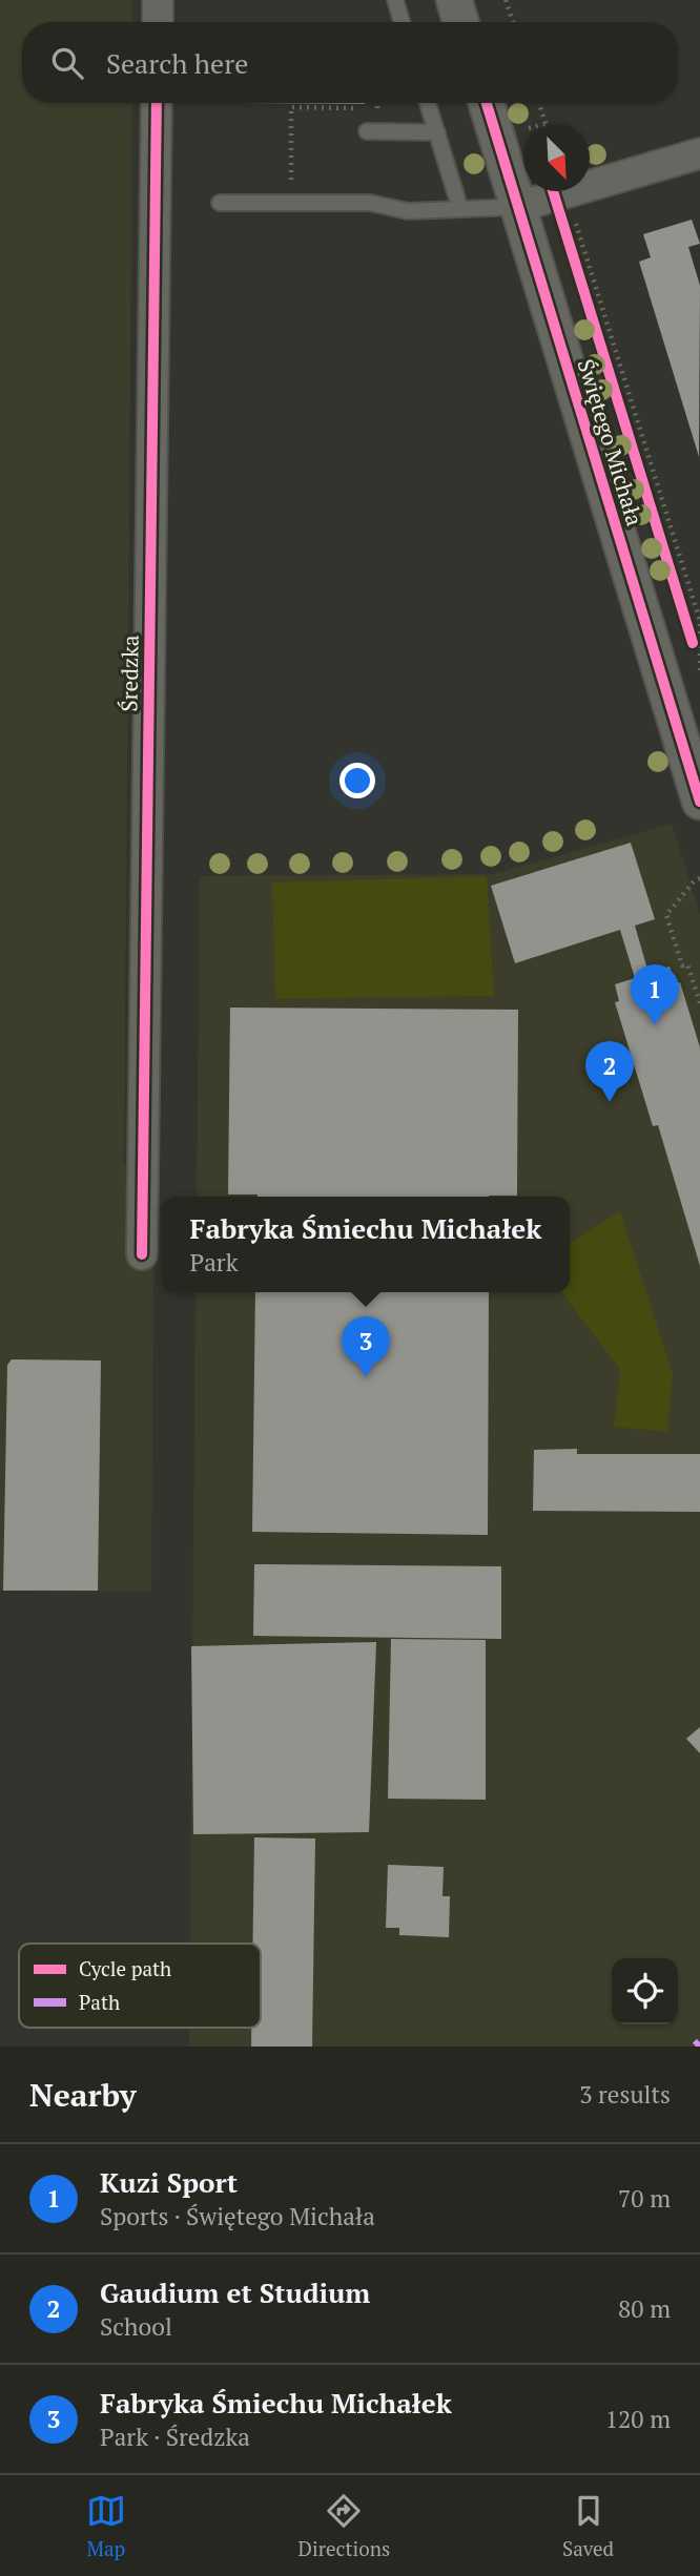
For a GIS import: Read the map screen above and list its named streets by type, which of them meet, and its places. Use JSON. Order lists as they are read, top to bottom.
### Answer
{
  "streets": {
    "street": ["Świętego Michała", "Średzka"]
  },
  "legend": ["Cycle path", "Path"],
  "north": "bottom right",
  "page": {
    "search": "Search here",
    "pins": ["1", "2", "3"],
    "popup": ["Fabryka Śmiechu Michałek", "Park"],
    "heading": ["Nearby", "3 results"],
    "list": [
      {
        "mark": "1",
        "name": "Kuzi Sport",
        "note": "Sports · Świętego Michała",
        "value": "70 m"
      },
      {
        "mark": "2",
        "name": "Gaudium et Studium",
        "note": "School",
        "value": "80 m"
      },
      {
        "mark": "3",
        "name": "Fabryka Śmiechu Michałek",
        "note": "Park · Średzka",
        "value": "120 m"
      }
    ],
    "nav": ["Map", "Directions", "Saved"]
  }
}
